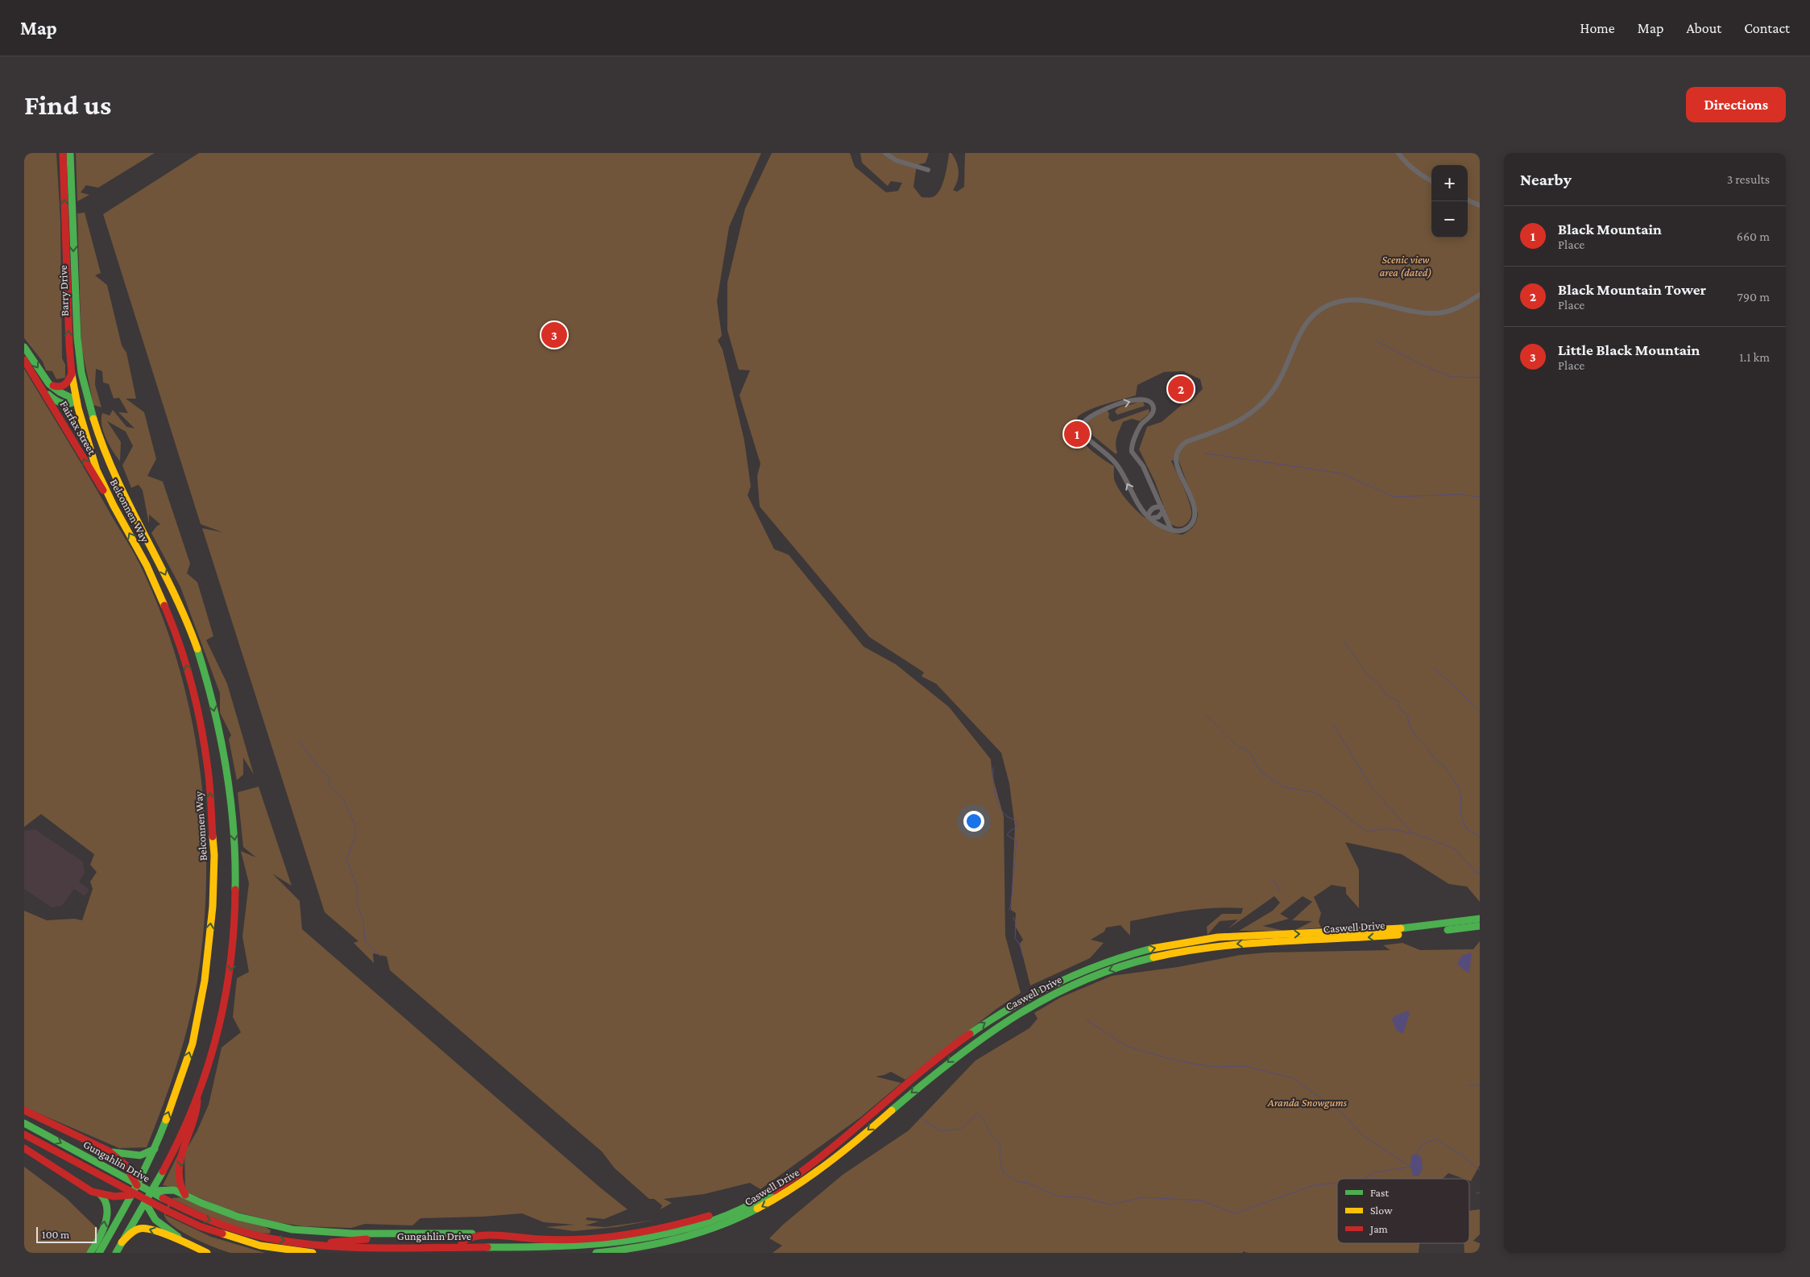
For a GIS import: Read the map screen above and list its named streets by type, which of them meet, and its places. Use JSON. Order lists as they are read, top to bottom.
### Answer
{
  "streets": {
    "main road": [
      "Barry Drive",
      "Fairfax Street",
      "Belconnen Way",
      "Caswell Drive",
      "Gungahlin Drive"
    ]
  },
  "crossings": [
    ["Barry Drive", "Fairfax Street"],
    ["Barry Drive", "Belconnen Way"],
    ["Fairfax Street", "Belconnen Way"],
    ["Caswell Drive", "Gungahlin Drive"]
  ],
  "parks": ["Scenic view area (dated)", "Aranda Snowgums"],
  "legend": ["Fast", "Slow", "Jam"],
  "scale_bar": "100 m",
  "page": {
    "header": "Map",
    "nav": [
      "Home",
      "Map",
      "About",
      "Contact"
    ],
    "buttons": "Directions",
    "title": "Find us",
    "heading": ["Nearby", "3 results"],
    "map_buttons": ["+", "−"],
    "list": [
      {
        "mark": "1",
        "name": "Black Mountain",
        "note": "Place",
        "value": "660 m"
      },
      {
        "mark": "2",
        "name": "Black Mountain Tower",
        "note": "Place",
        "value": "790 m"
      },
      {
        "mark": "3",
        "name": "Little Black Mountain",
        "note": "Place",
        "value": "1.1 km"
      }
    ],
    "pins": ["3", "2", "1"],
    "scale": "100 m"
  }
}
